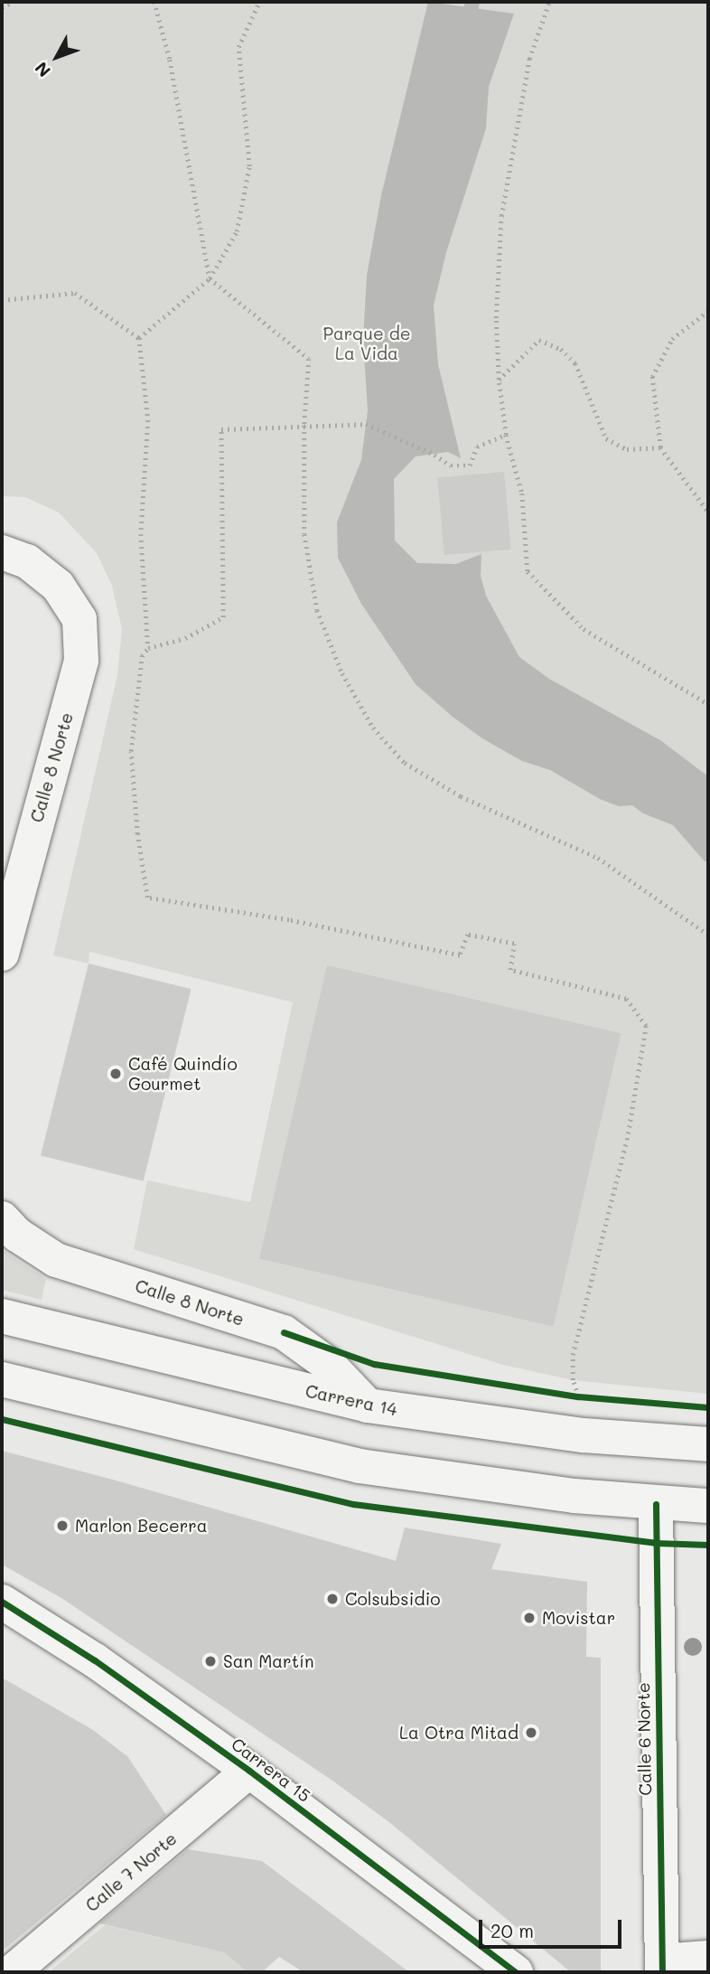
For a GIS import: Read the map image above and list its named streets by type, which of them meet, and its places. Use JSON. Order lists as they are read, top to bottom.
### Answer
{
  "streets": {
    "street": [
      "Calle 8 Norte",
      "Carrera 14",
      "Calle 6 Norte",
      "Carrera 15",
      "Calle 7 Norte"
    ]
  },
  "crossings": [
    ["Calle 8 Norte", "Carrera 14"],
    ["Carrera 15", "Calle 7 Norte"]
  ],
  "parks": ["Parque de La Vida"],
  "places": [
    "Café Quindío Gourmet",
    "Marlon Becerra",
    "Colsubsidio",
    "Movistar",
    "San Martín",
    "La Otra Mitad"
  ],
  "scale_bar": "20 m",
  "north": "bottom left"
}
